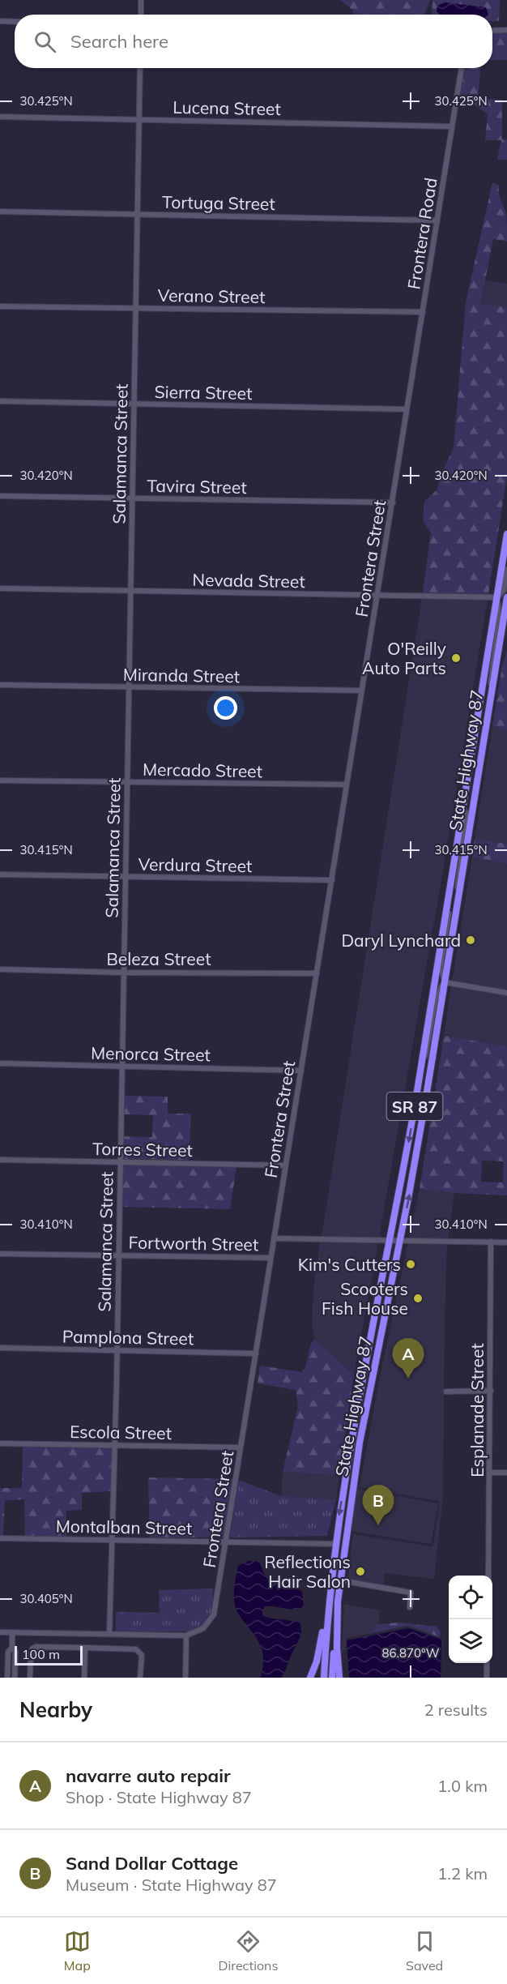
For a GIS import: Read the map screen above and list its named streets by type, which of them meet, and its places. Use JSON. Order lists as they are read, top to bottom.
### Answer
{
  "streets": {
    "highway": ["State Highway 87", "SR 87"],
    "street": [
      "Lucena Street",
      "Tortuga Street",
      "Frontera Road",
      "Verano Street",
      "Sierra Street",
      "Salamanca Street",
      "Tavira Street",
      "Frontera Street",
      "Nevada Street",
      "Miranda Street",
      "Mercado Street",
      "Verdura Street",
      "Beleza Street",
      "Menorca Street",
      "Torres Street",
      "Fortworth Street",
      "Pamplona Street",
      "Esplanade Street",
      "Escola Street",
      "Montalban Street"
    ]
  },
  "crossings": [
    ["Lucena Street", "Frontera Road"],
    ["Lucena Street", "Salamanca Street"],
    ["Tortuga Street", "Frontera Road"],
    ["Tortuga Street", "Salamanca Street"],
    ["Frontera Road", "Verano Street"],
    ["Frontera Road", "Sierra Street"],
    ["Frontera Road", "Frontera Street"],
    ["Verano Street", "Salamanca Street"],
    ["Sierra Street", "Salamanca Street"],
    ["Sierra Street", "Frontera Street"],
    ["Salamanca Street", "Tavira Street"],
    ["Salamanca Street", "Nevada Street"],
    ["Salamanca Street", "Miranda Street"],
    ["Salamanca Street", "Mercado Street"],
    ["Salamanca Street", "Verdura Street"],
    ["Salamanca Street", "Beleza Street"],
    ["Salamanca Street", "Menorca Street"],
    ["Salamanca Street", "Torres Street"],
    ["Salamanca Street", "Fortworth Street"],
    ["Salamanca Street", "Pamplona Street"],
    ["Salamanca Street", "Escola Street"],
    ["Salamanca Street", "Montalban Street"],
    ["Tavira Street", "Frontera Street"],
    ["Frontera Street", "Nevada Street"],
    ["Frontera Street", "Miranda Street"],
    ["Frontera Street", "Mercado Street"],
    ["Frontera Street", "Verdura Street"],
    ["Frontera Street", "Beleza Street"],
    ["Frontera Street", "Menorca Street"],
    ["Frontera Street", "Torres Street"],
    ["Frontera Street", "Fortworth Street"],
    ["Frontera Street", "Pamplona Street"],
    ["Frontera Street", "Escola Street"],
    ["Frontera Street", "Montalban Street"],
    ["Nevada Street", "SR 87"],
    ["State Highway 87", "SR 87"],
    ["SR 87", "Montalban Street"]
  ],
  "places": [
    "O'Reilly Auto Parts",
    "Daryl Lynchard",
    "Kim's Cutters",
    "Scooters Fish House",
    "Reflections Hair Salon"
  ],
  "scale_bar": "100 m",
  "page": {
    "search": "Search here",
    "pins": ["A", "B"],
    "scale": "100 m",
    "heading": ["Nearby", "2 results"],
    "list": [
      {
        "mark": "A",
        "name": "navarre auto repair",
        "note": "Shop · State Highway 87",
        "value": "1.0 km"
      },
      {
        "mark": "B",
        "name": "Sand Dollar Cottage",
        "note": "Museum · State Highway 87",
        "value": "1.2 km"
      }
    ],
    "nav": ["Map", "Directions", "Saved"]
  },
  "coordinates": [
    "30.425°N",
    "30.420°N",
    "30.415°N",
    "30.410°N",
    "30.405°N",
    "86.870°W"
  ]
}
